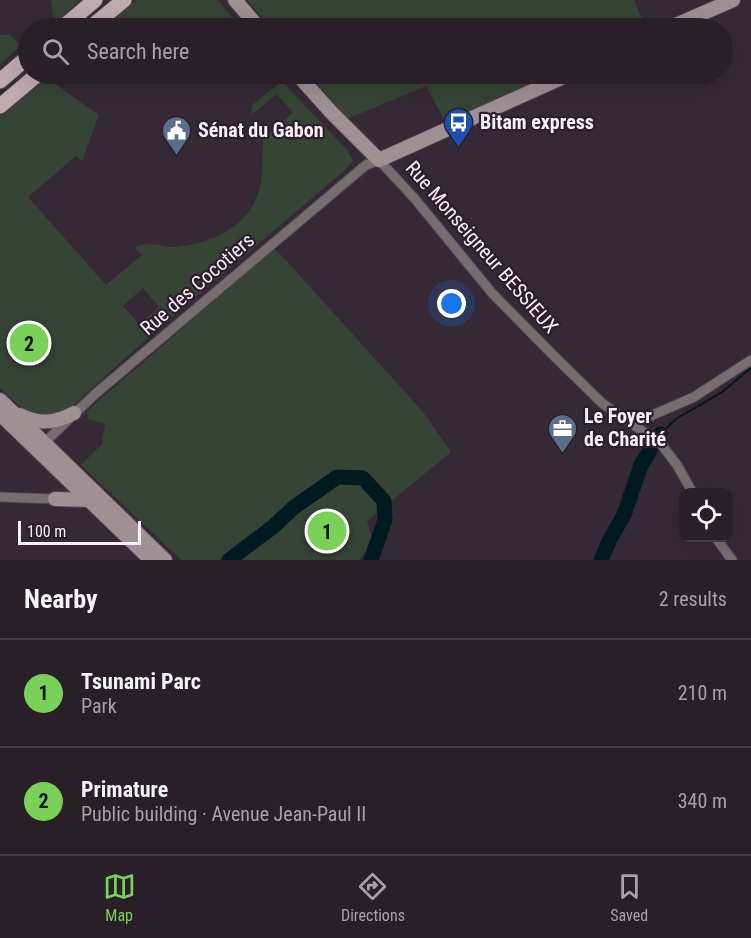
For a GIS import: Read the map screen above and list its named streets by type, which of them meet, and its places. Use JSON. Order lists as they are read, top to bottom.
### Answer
{
  "streets": {
    "main road": ["Rue Monseigneur BESSIEUX"],
    "street": ["Rue des Cocotiers"]
  },
  "crossings": [
    ["Rue Monseigneur BESSIEUX", "Rue des Cocotiers"]
  ],
  "places": {
    "bus stop": ["Bitam express"],
    "public building": ["Sénat du Gabon"],
    "office": ["Le Foyer de Charité"]
  },
  "scale_bar": "100 m",
  "page": {
    "search": "Search here",
    "pins": ["2", "1"],
    "scale": "100 m",
    "heading": ["Nearby", "2 results"],
    "list": [
      {
        "mark": "1",
        "name": "Tsunami Parc",
        "note": "Park",
        "value": "210 m"
      },
      {
        "mark": "2",
        "name": "Primature",
        "note": "Public building · Avenue Jean-Paul II",
        "value": "340 m"
      }
    ],
    "nav": ["Map", "Directions", "Saved"]
  }
}
